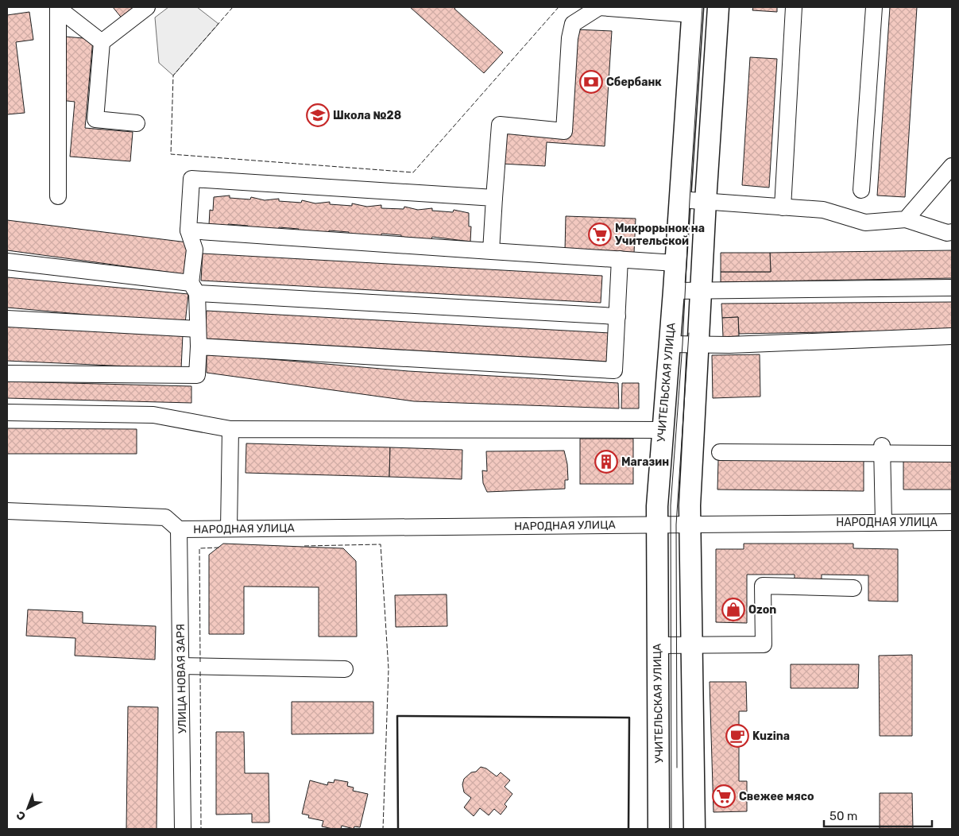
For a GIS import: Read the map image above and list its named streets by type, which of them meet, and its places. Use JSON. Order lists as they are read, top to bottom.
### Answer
{
  "streets": {
    "main road": ["УЧИТЕЛЬСКАЯ УЛИЦА"],
    "street": ["НАРОДНАЯ УЛИЦА", "УЛИЦА НОВАЯ ЗАРЯ"]
  },
  "crossings": [
    ["УЧИТЕЛЬСКАЯ УЛИЦА", "НАРОДНАЯ УЛИЦА"],
    ["НАРОДНАЯ УЛИЦА", "УЛИЦА НОВАЯ ЗАРЯ"]
  ],
  "places": {
    "bank": ["Сбербанк"],
    "school or university": ["Школа №28"],
    "supermarket": ["Микрорынок на Учительской", "Свежее мясо"],
    "building": ["Магазин"],
    "shop": ["Ozon"],
    "cafe": ["Kuzina"]
  },
  "scale_bar": "50 m",
  "north": "bottom left"
}
